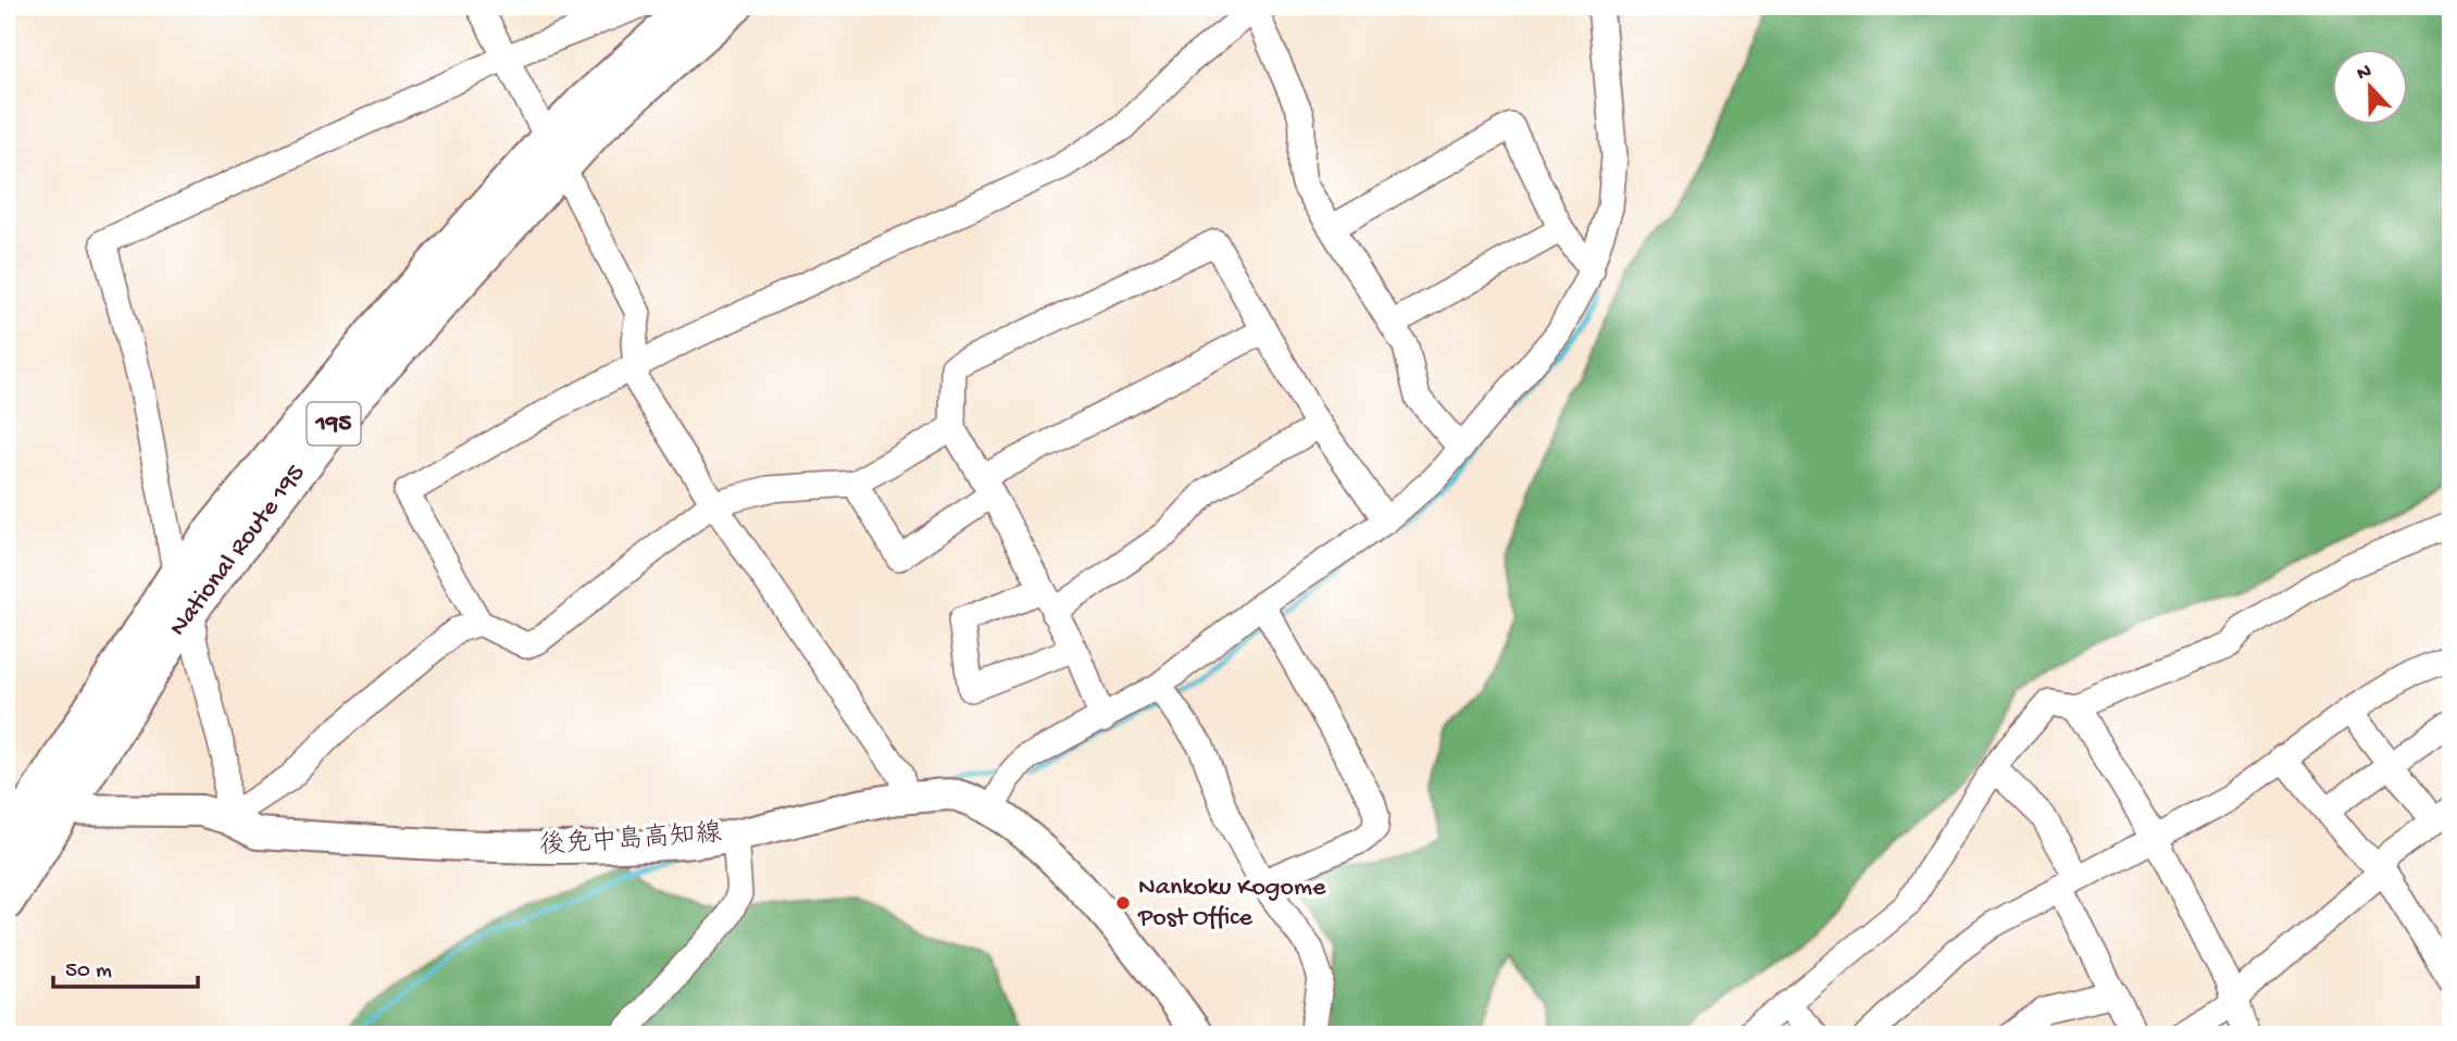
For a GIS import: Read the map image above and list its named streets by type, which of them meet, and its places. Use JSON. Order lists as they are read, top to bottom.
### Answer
{
  "streets": {
    "highway": ["195", "National Route 195"],
    "main road": ["後免中島高知線"]
  },
  "crossings": [
    ["National Route 195", "後免中島高知線"]
  ],
  "places": ["Nankoku Kogome Post Office"],
  "scale_bar": "50 m",
  "north": "top"
}
